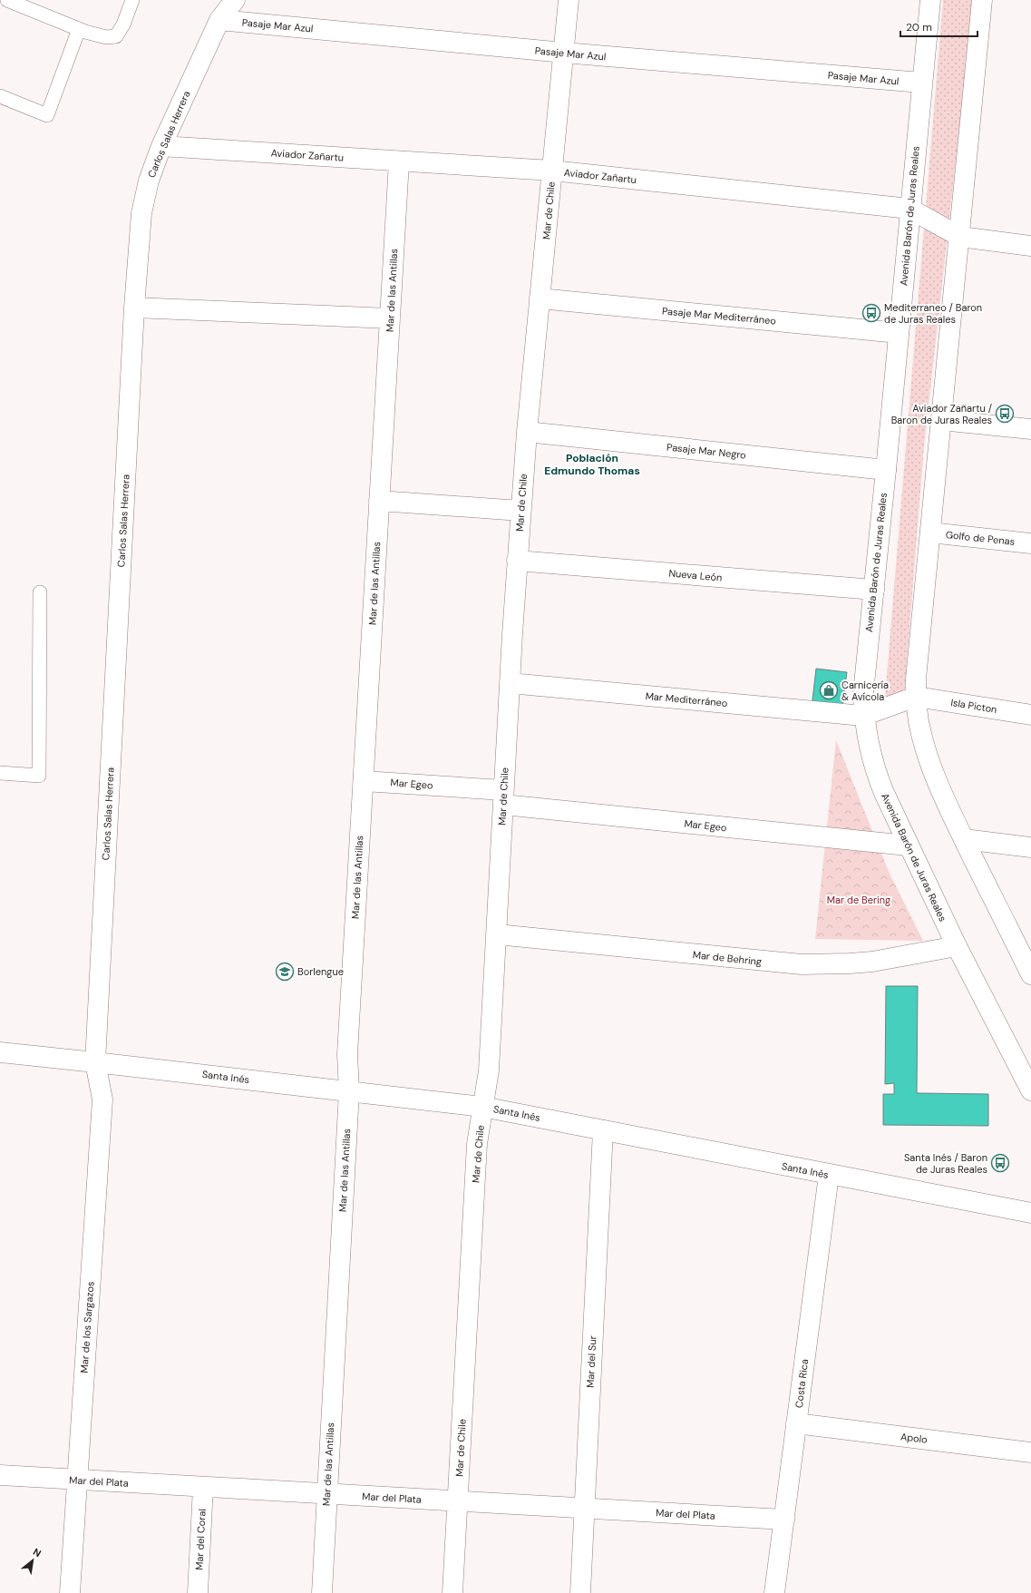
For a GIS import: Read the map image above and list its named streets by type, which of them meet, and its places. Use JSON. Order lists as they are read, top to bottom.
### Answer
{
  "streets": {
    "street": [
      "Pasaje Mar Azul",
      "Carlos Salas Herrera",
      "Aviador Zañartu",
      "Mar de Chile",
      "Avenida Barón de Juras Reales",
      "Mar de las Antillas",
      "Pasaje Mar Mediterráneo",
      "Pasaje Mar Negro",
      "Golfo de Penas",
      "Nueva León",
      "Mar Mediterráneo",
      "Isla Picton",
      "Mar Egeo",
      "Mar de Behring",
      "Santa Inés",
      "Mar de los Sargazos",
      "Mar del Sur",
      "Costa Rica",
      "Apolo",
      "Mar del Plata",
      "Mar del Coral"
    ]
  },
  "crossings": [
    ["Pasaje Mar Azul", "Carlos Salas Herrera"],
    ["Pasaje Mar Azul", "Mar de Chile"],
    ["Pasaje Mar Azul", "Avenida Barón de Juras Reales"],
    ["Carlos Salas Herrera", "Aviador Zañartu"],
    ["Carlos Salas Herrera", "Santa Inés"],
    ["Carlos Salas Herrera", "Mar de los Sargazos"],
    ["Aviador Zañartu", "Mar de Chile"],
    ["Aviador Zañartu", "Avenida Barón de Juras Reales"],
    ["Aviador Zañartu", "Mar de las Antillas"],
    ["Mar de Chile", "Pasaje Mar Mediterráneo"],
    ["Mar de Chile", "Pasaje Mar Negro"],
    ["Mar de Chile", "Nueva León"],
    ["Mar de Chile", "Mar Mediterráneo"],
    ["Mar de Chile", "Mar Egeo"],
    ["Mar de Chile", "Mar de Behring"],
    ["Mar de Chile", "Santa Inés"],
    ["Mar de Chile", "Mar del Plata"],
    ["Avenida Barón de Juras Reales", "Pasaje Mar Mediterráneo"],
    ["Avenida Barón de Juras Reales", "Pasaje Mar Negro"],
    ["Avenida Barón de Juras Reales", "Nueva León"],
    ["Avenida Barón de Juras Reales", "Mar Mediterráneo"],
    ["Avenida Barón de Juras Reales", "Mar Egeo"],
    ["Avenida Barón de Juras Reales", "Mar de Behring"],
    ["Mar de las Antillas", "Mar Egeo"],
    ["Mar de las Antillas", "Santa Inés"],
    ["Mar de las Antillas", "Mar del Plata"],
    ["Santa Inés", "Mar de los Sargazos"],
    ["Santa Inés", "Mar del Sur"],
    ["Santa Inés", "Costa Rica"],
    ["Mar de los Sargazos", "Mar del Plata"],
    ["Mar del Sur", "Mar del Plata"],
    ["Costa Rica", "Apolo"],
    ["Costa Rica", "Mar del Plata"],
    ["Mar del Plata", "Mar del Coral"]
  ],
  "districts": ["Población Edmundo Thomas"],
  "parks": ["Mar de Bering"],
  "places": {
    "bus stop": ["Mediterraneo / Baron de Juras Reales", "Aviador Zañartu / Baron de Juras Reales", "Santa Inés / Baron de Juras Reales"],
    "shop": ["Carnicería & Avícola"],
    "school or university": ["Borlengue"]
  },
  "scale_bar": "20 m",
  "north": "top right"
}
